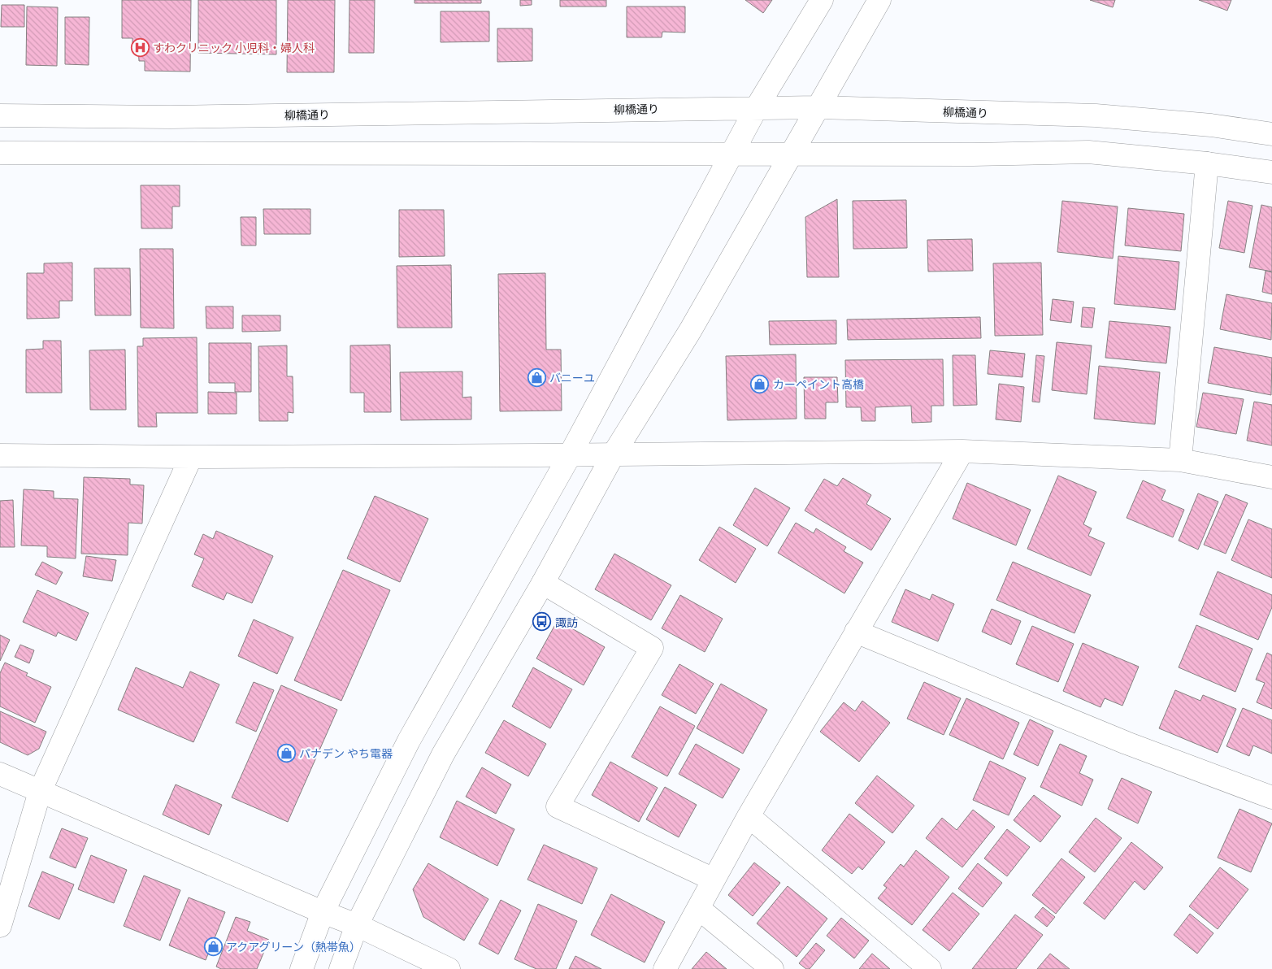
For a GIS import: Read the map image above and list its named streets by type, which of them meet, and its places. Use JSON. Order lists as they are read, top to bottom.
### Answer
{
  "streets": {
    "street": ["柳橋通り"]
  },
  "places": {
    "hospital": ["すわクリニック 小児科・婦人科"],
    "shop": [
      "バニーユ",
      "カーペイント高橋",
      "パナデン やち電器",
      "アクアグリーン（熱帯魚）"
    ],
    "bus stop": ["諏訪"]
  }
}
